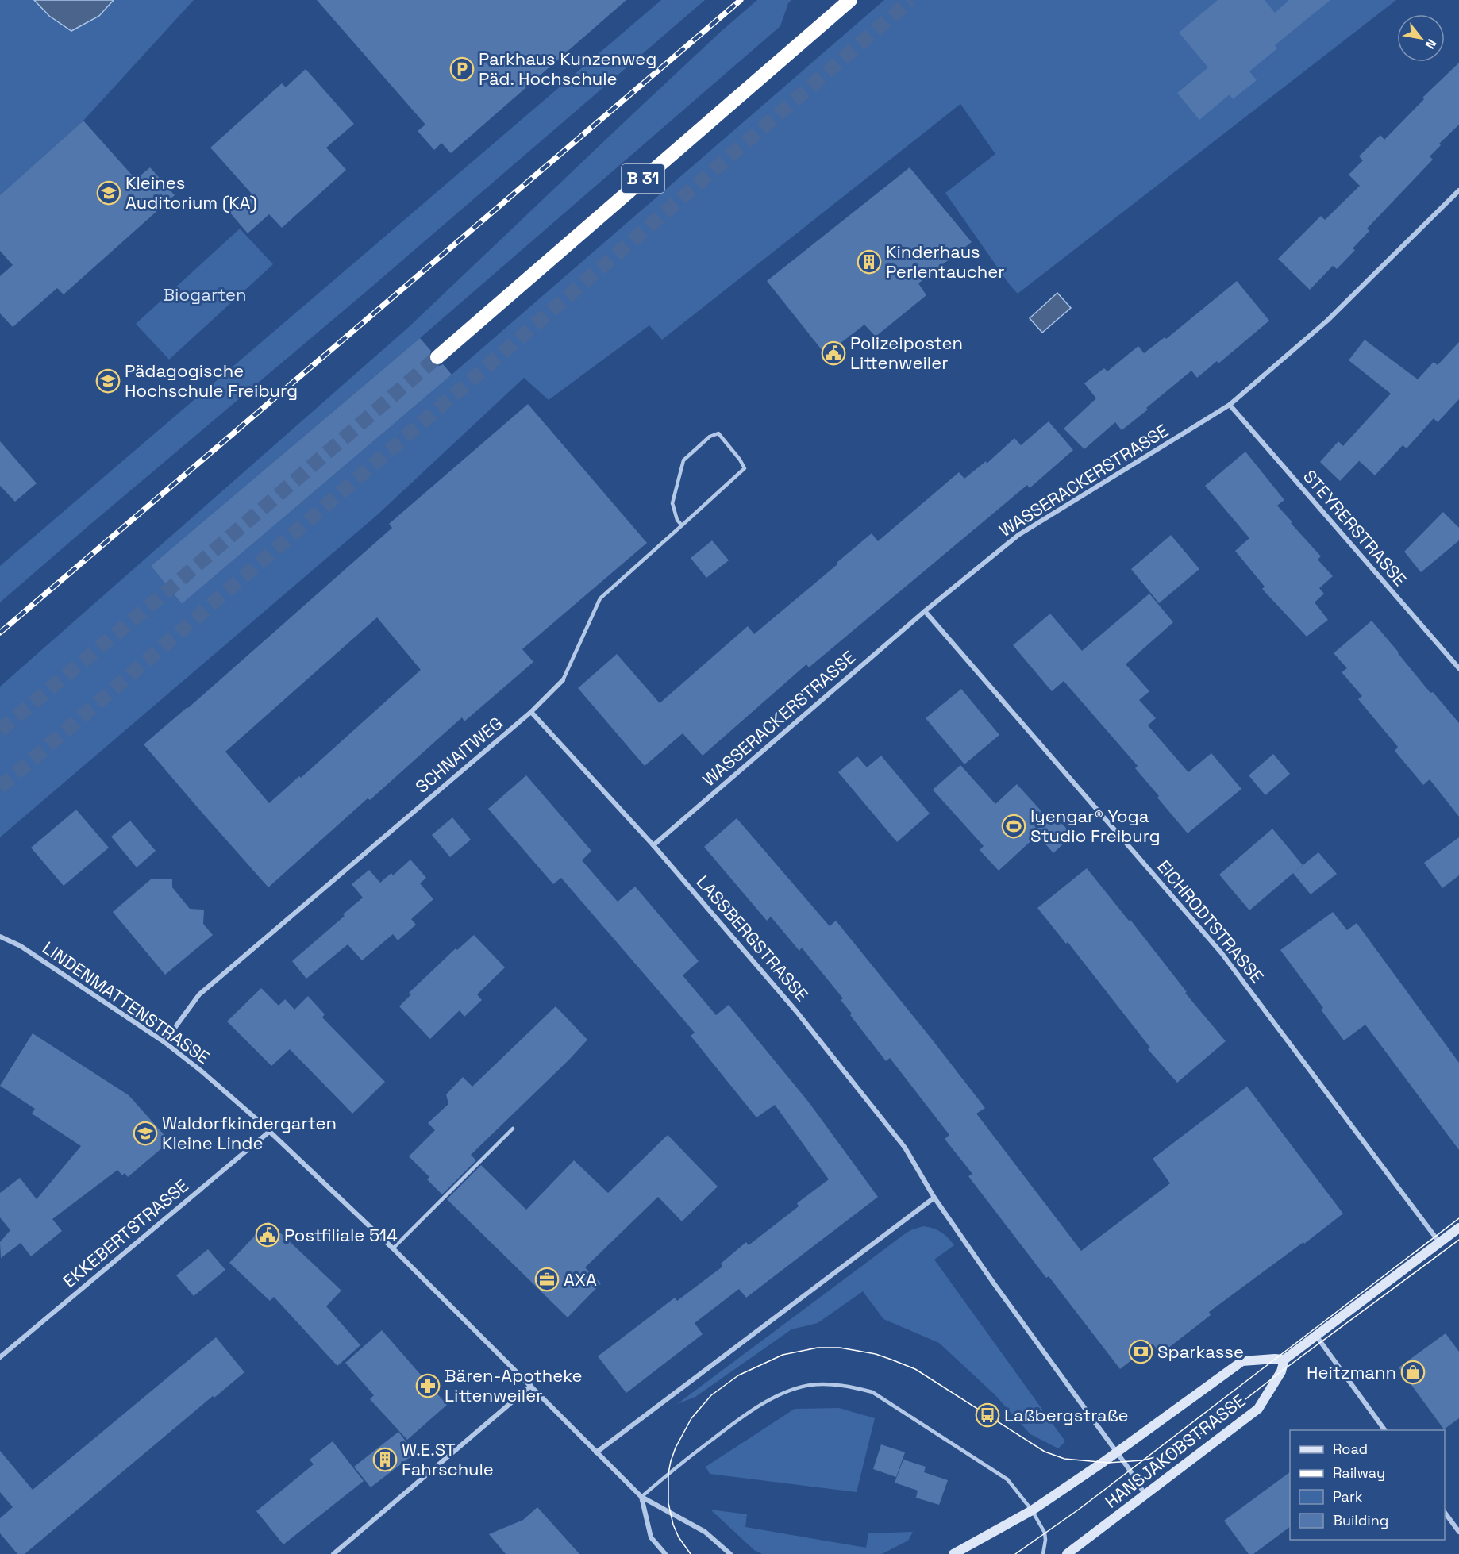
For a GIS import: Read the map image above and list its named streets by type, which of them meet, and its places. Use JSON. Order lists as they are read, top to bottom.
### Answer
{
  "streets": {
    "highway": ["B 31"],
    "street": [
      "WASSERACKERSTRASSE",
      "STEYRERSTRASSE",
      "SCHNAITWEG",
      "EICHRODTSTRASSE",
      "LASSBERGSTRASSE",
      "LINDENMATTENSTRASSE",
      "EKKEBERTSTRASSE",
      "HANSJAKOBSTRASSE"
    ]
  },
  "crossings": [
    ["WASSERACKERSTRASSE", "STEYRERSTRASSE"],
    ["WASSERACKERSTRASSE", "EICHRODTSTRASSE"],
    ["WASSERACKERSTRASSE", "LASSBERGSTRASSE"],
    ["SCHNAITWEG", "LASSBERGSTRASSE"],
    ["SCHNAITWEG", "LINDENMATTENSTRASSE"],
    ["EICHRODTSTRASSE", "HANSJAKOBSTRASSE"],
    ["LASSBERGSTRASSE", "HANSJAKOBSTRASSE"],
    ["LINDENMATTENSTRASSE", "EKKEBERTSTRASSE"]
  ],
  "parks": ["Biogarten"],
  "places": {
    "parking": ["Parkhaus Kunzenweg Päd. Hochschule"],
    "school or university": ["Kleines Auditorium (KA)", "Pädagogische Hochschule Freiburg", "Waldorfkindergarten Kleine Linde"],
    "building": ["Kinderhaus Perlentaucher", "W.E.ST Fahrschule"],
    "public building": ["Polizeiposten Littenweiler", "Postfiliale 514"],
    "sports": ["Iyengar® Yoga Studio Freiburg"],
    "office": ["AXA"],
    "bank": ["Sparkasse"],
    "shop": ["Heitzmann"],
    "pharmacy": ["Bären-Apotheke Littenweiler"],
    "bus stop": ["Laßbergstraße"]
  },
  "legend": [
    "Road",
    "Railway",
    "Park",
    "Building"
  ],
  "north": "bottom right"
}
